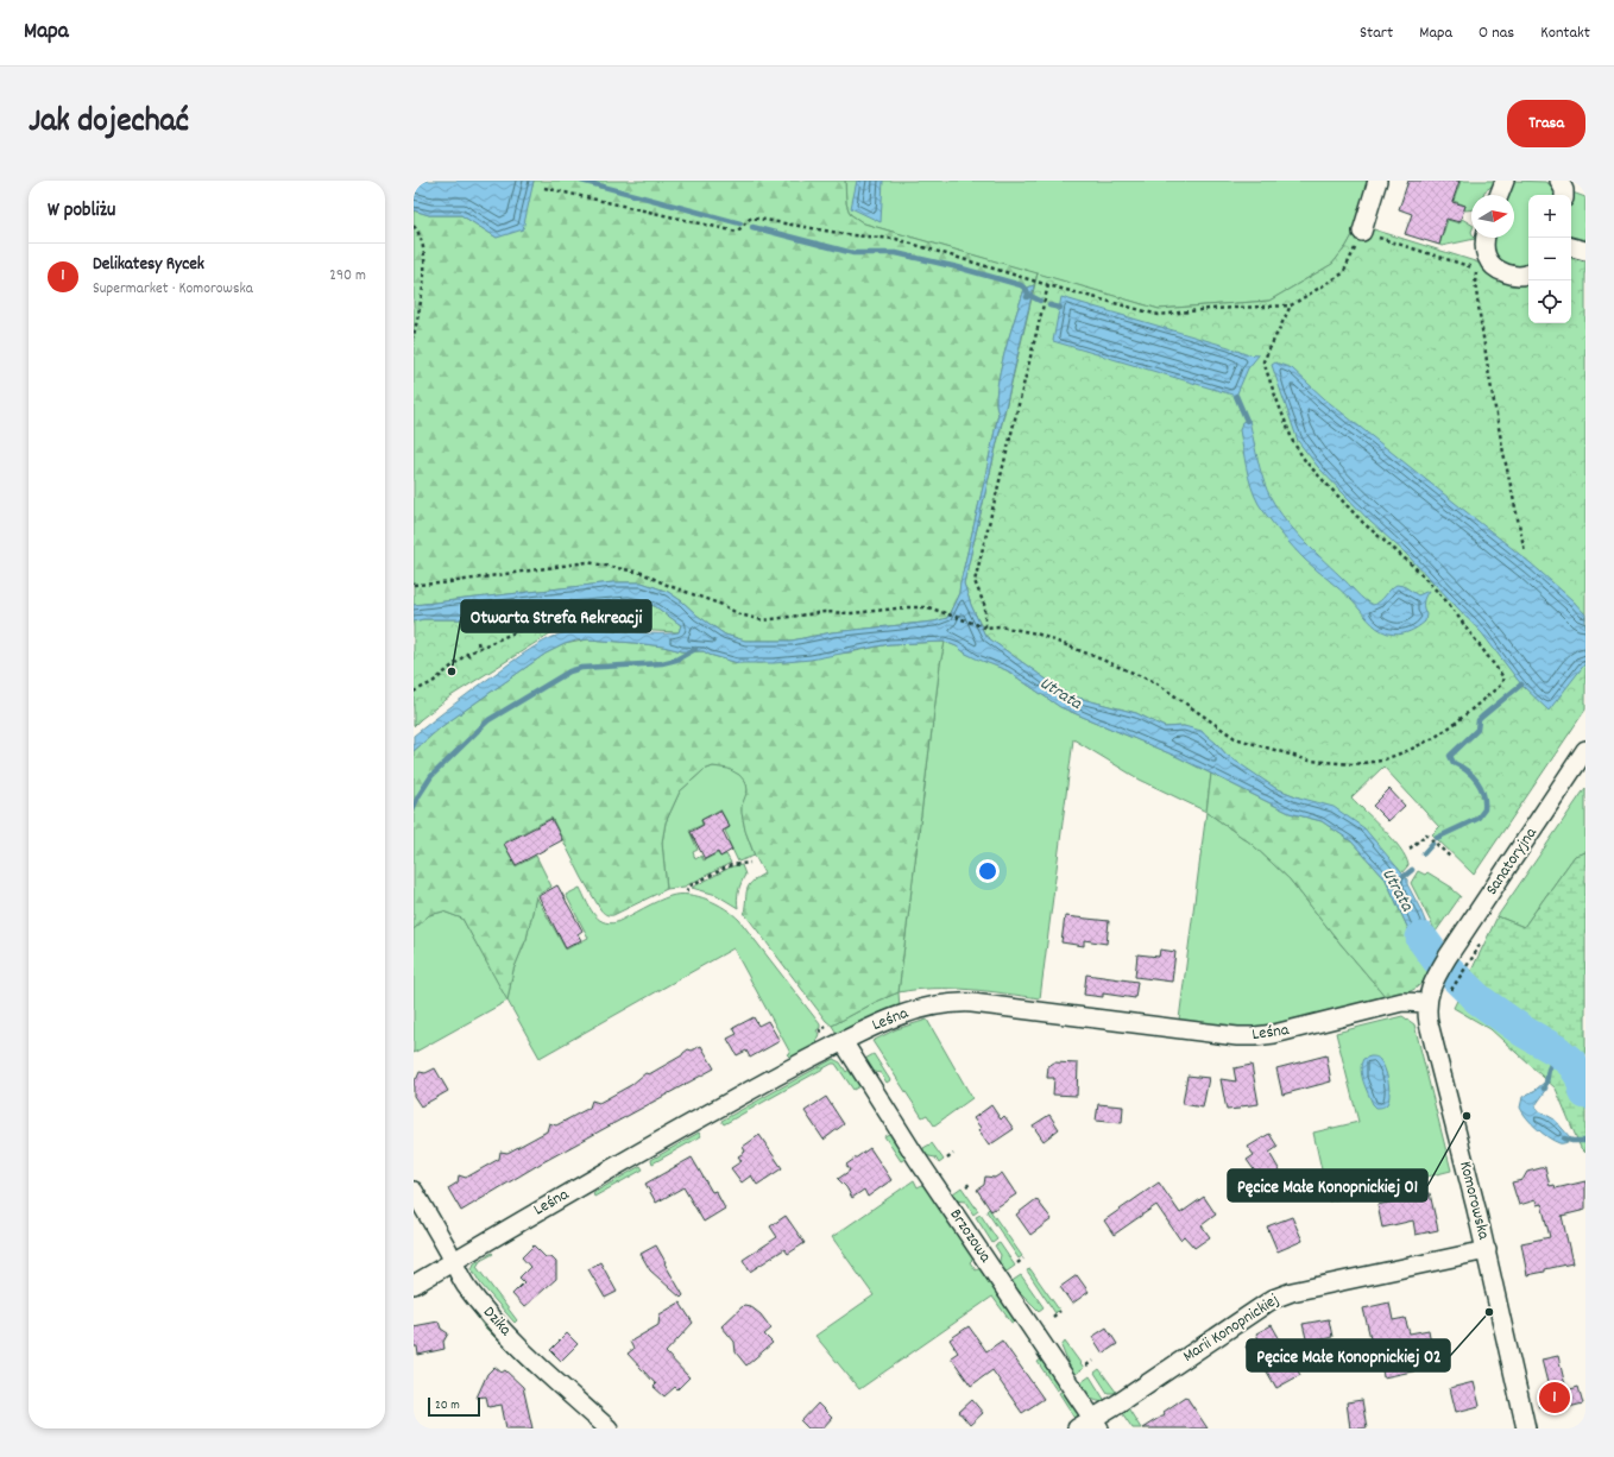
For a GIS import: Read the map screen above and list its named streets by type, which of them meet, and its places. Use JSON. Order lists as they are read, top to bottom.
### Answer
{
  "streets": {
    "street": [
      "Sanatoryjna",
      "Leśna",
      "Komorowska",
      "Brzozowa",
      "Dzika",
      "Marii Konopnickiej"
    ]
  },
  "crossings": [
    ["Sanatoryjna", "Komorowska"],
    ["Leśna", "Komorowska"],
    ["Leśna", "Brzozowa"],
    ["Leśna", "Dzika"],
    ["Komorowska", "Marii Konopnickiej"],
    ["Brzozowa", "Marii Konopnickiej"]
  ],
  "water": ["Utrata"],
  "places": ["Otwarta Strefa Rekreacji", "Pęcice Małe Konopnickiej 01", "Pęcice Małe Konopnickiej 02"],
  "scale_bar": "20 m",
  "north": "right",
  "page": {
    "header": "Mapa",
    "nav": [
      "Start",
      "Mapa",
      "O nas",
      "Kontakt"
    ],
    "title": "Jak dojechać",
    "buttons": "Trasa",
    "heading": "W pobliżu",
    "map_buttons": ["+", "−"],
    "list": [
      {
        "mark": "1",
        "name": "Delikatesy Rycek",
        "note": "Supermarket · Komorowska",
        "value": "290 m"
      }
    ],
    "pins": "1",
    "scale": "20 m"
  }
}
